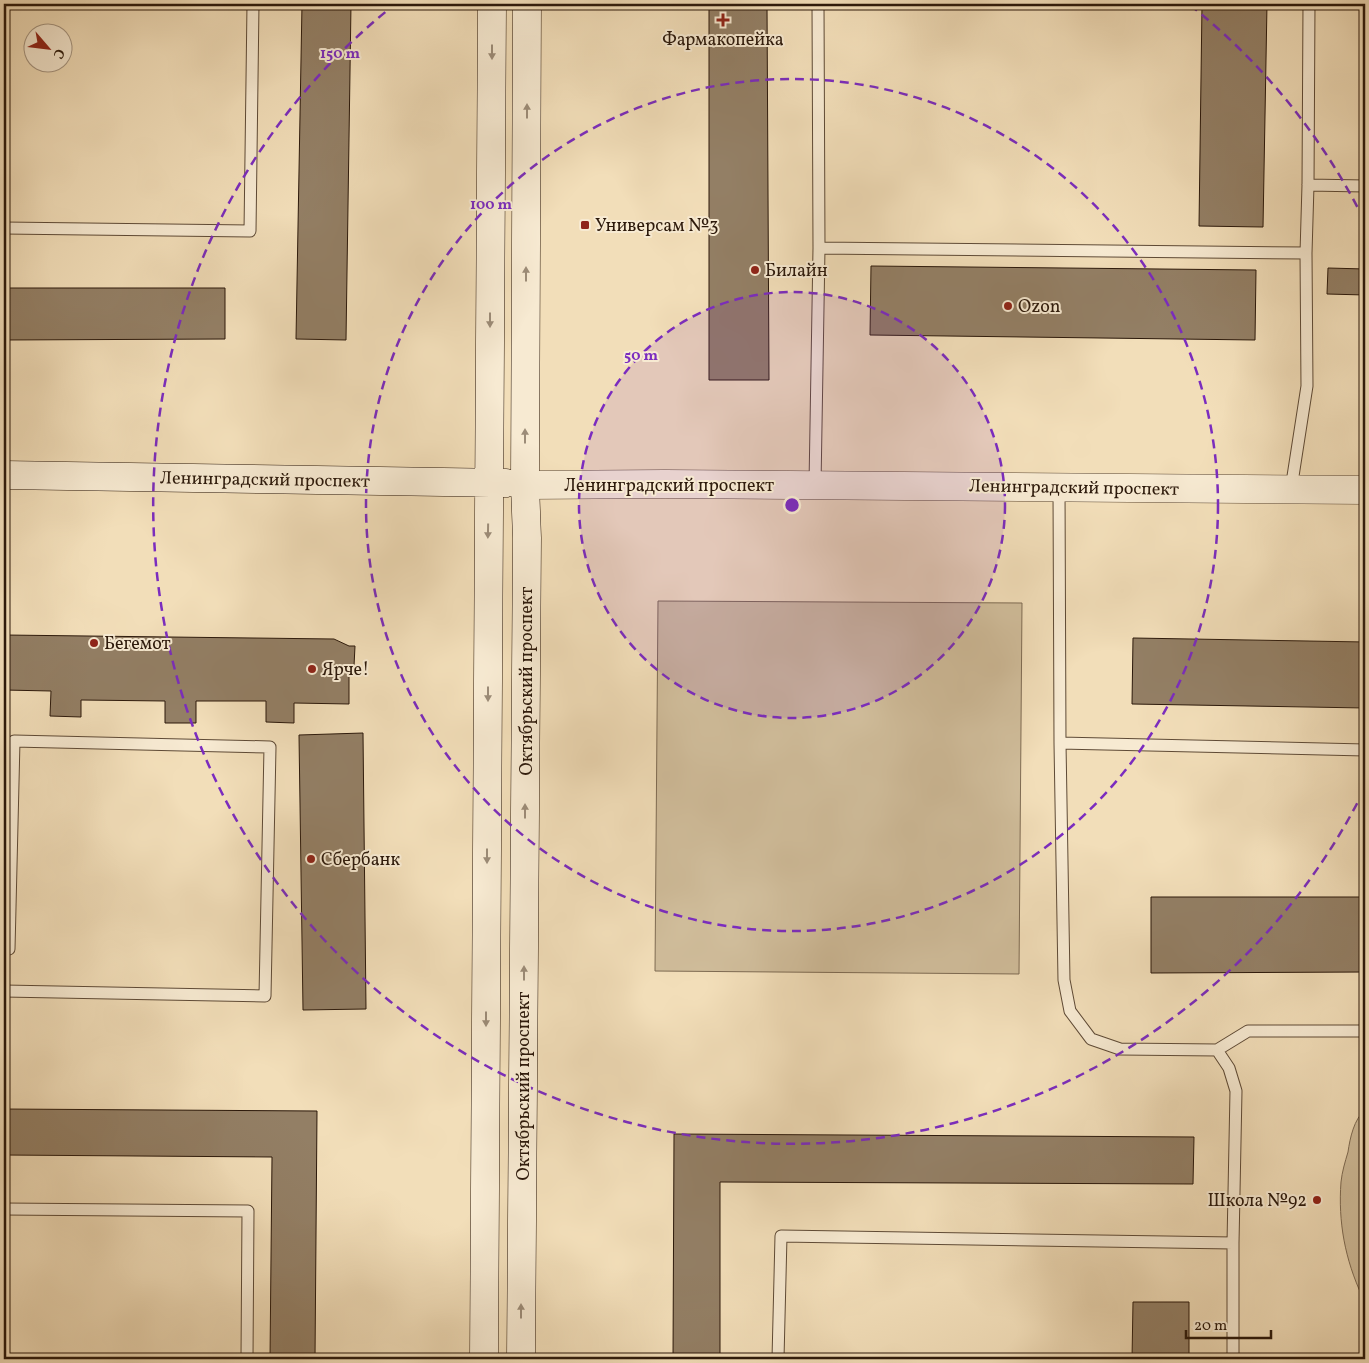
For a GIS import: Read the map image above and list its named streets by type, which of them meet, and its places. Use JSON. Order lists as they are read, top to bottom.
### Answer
{
  "streets": {
    "main road": ["Ленинградский проспект", "Октябрьский проспект"]
  },
  "crossings": [
    ["Ленинградский проспект", "Октябрьский проспект"]
  ],
  "places": {
    "health": ["Фармакопейка"],
    "transit": ["Универсам №3"],
    "other": [
      "Билайн",
      "Ozon",
      "Бегемот",
      "Ярче!",
      "Сбербанк",
      "Школа №92"
    ]
  },
  "scale_bar": "20 m",
  "north": "bottom right",
  "rings": ["150 m", "100 m", "50 m"]
}
